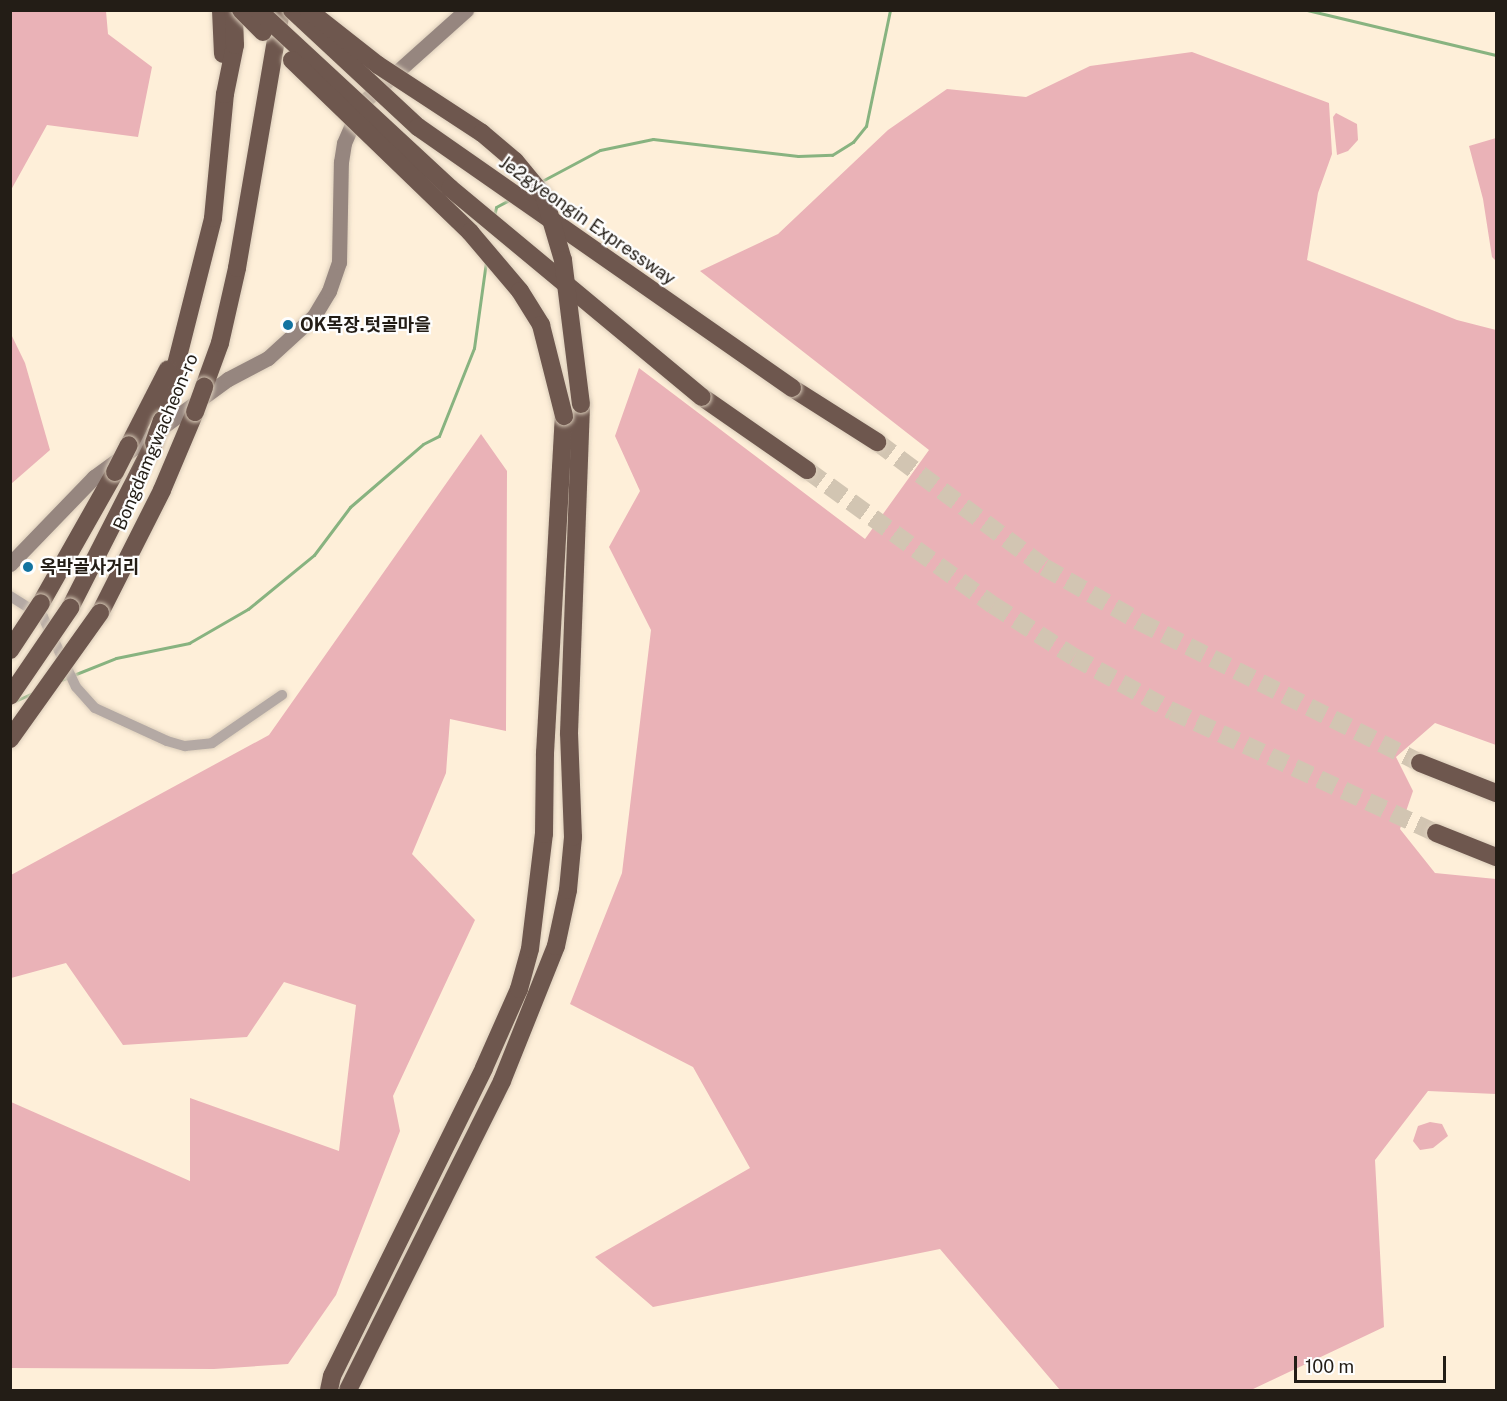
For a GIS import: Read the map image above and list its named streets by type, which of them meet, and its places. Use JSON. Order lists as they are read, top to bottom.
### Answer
{
  "streets": {
    "highway": ["Je2gyeongin Expressway", "Bongdamgwacheon-ro"]
  },
  "places": ["OK목장.텃골마을", "옥박골사거리"],
  "scale_bar": "100 m"
}
